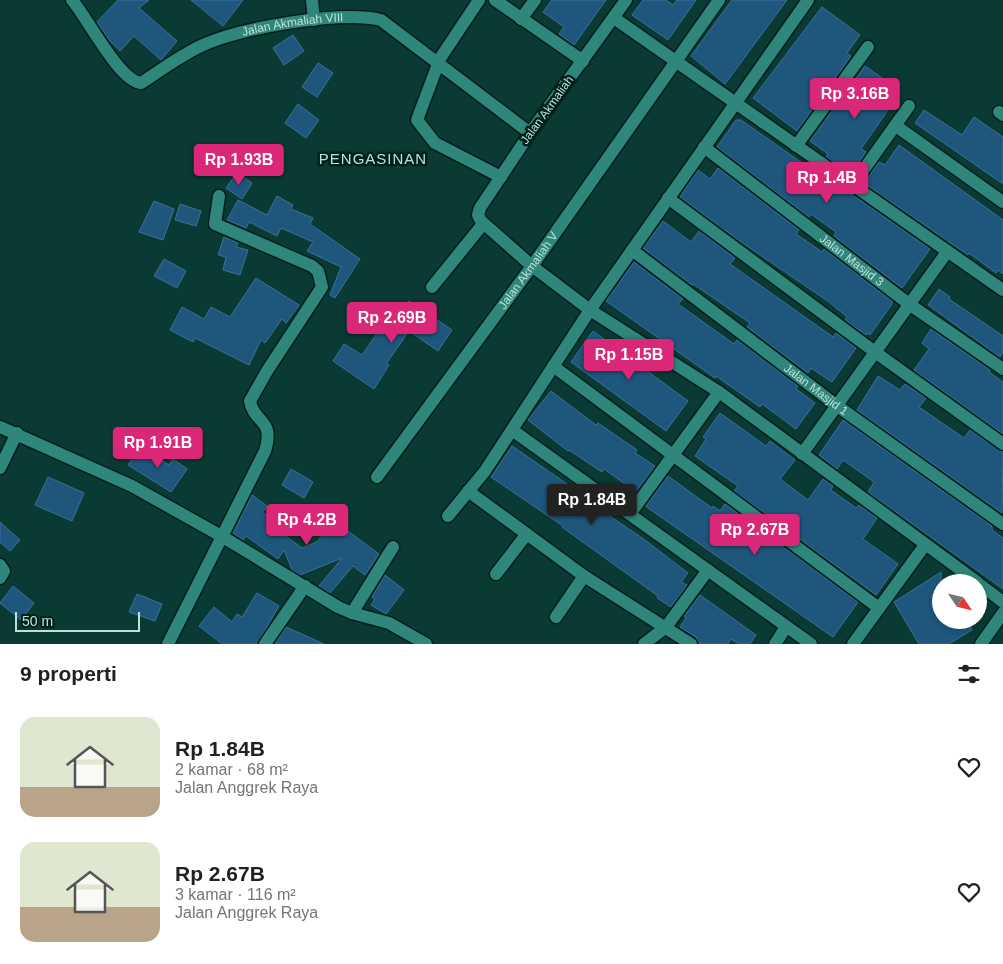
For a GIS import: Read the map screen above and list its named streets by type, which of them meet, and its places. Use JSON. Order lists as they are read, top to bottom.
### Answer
{
  "streets": {
    "street": [
      "Jalan Akmaliah VIII",
      "Jalan Akmaliah",
      "Jalan Masjid 3",
      "Jalan Akmaliah V",
      "Jalan Masjid 1"
    ]
  },
  "crossings": [
    ["Jalan Akmaliah VIII", "Jalan Akmaliah"]
  ],
  "districts": ["PENGASINAN"],
  "scale_bar": "50 m",
  "north": "bottom right",
  "page": {
    "price": [
      "Rp 3.16B",
      "Rp 1.93B",
      "Rp 1.4B",
      "Rp 2.69B",
      "Rp 1.15B",
      "Rp 1.91B",
      "Rp 1.84B",
      "Rp 4.2B",
      "Rp 2.67B"
    ],
    "scale": "50 m",
    "heading": "9 properti",
    "list": [
      {
        "name": "Rp 1.84B",
        "note": "2 kamar · 68 m² · Jalan Anggrek Raya"
      },
      {
        "name": "Rp 2.67B",
        "note": "3 kamar · 116 m² · Jalan Anggrek Raya"
      }
    ]
  }
}
